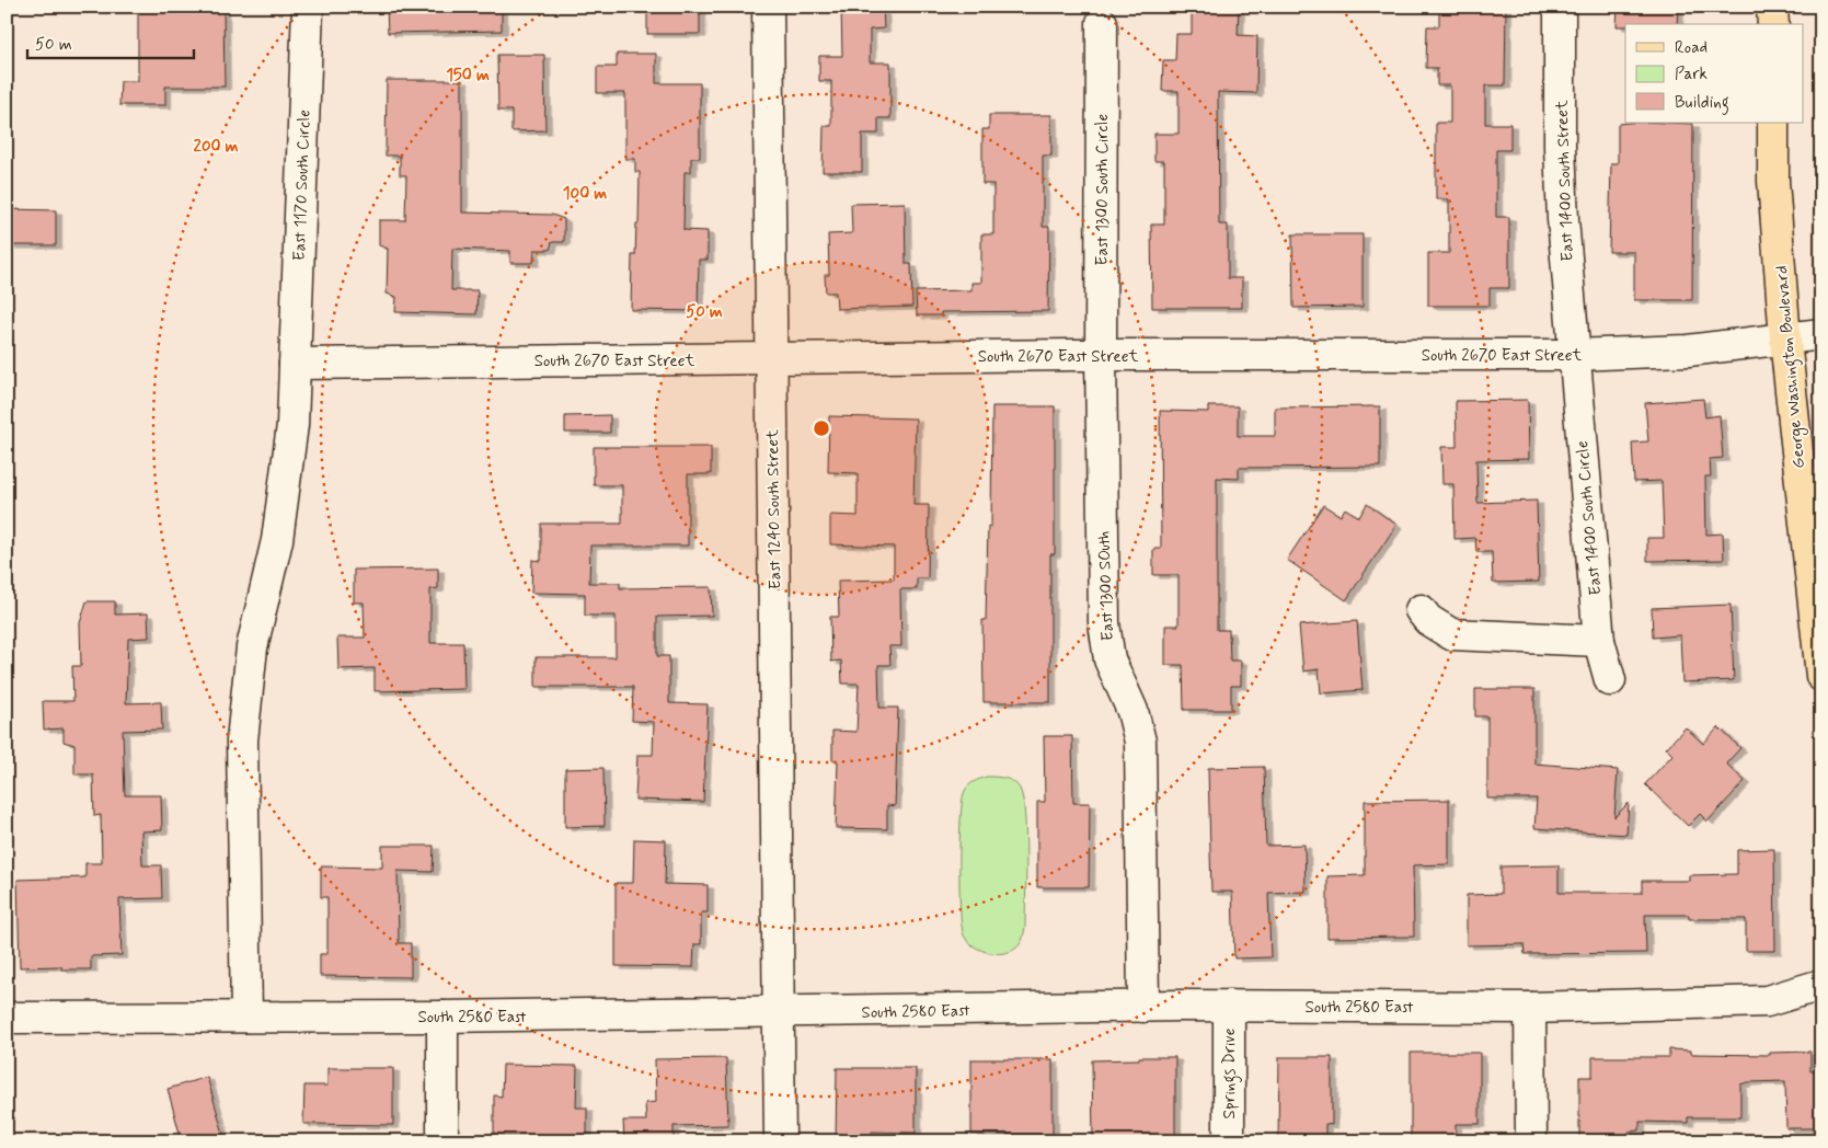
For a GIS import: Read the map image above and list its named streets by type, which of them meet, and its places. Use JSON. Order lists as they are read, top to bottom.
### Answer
{
  "streets": {
    "main road": ["George Washington Boulevard"],
    "street": [
      "East 1400 South Street",
      "East 1170 South Circle",
      "East 1300 South Circle",
      "South 2670 East Street",
      "East 1240 South Street",
      "East 1400 South Circle",
      "East 1300 SOuth",
      "South 2580 East",
      "Springs Drive"
    ]
  },
  "crossings": [
    ["East 1400 South Street", "South 2670 East Street"],
    ["East 1400 South Street", "East 1400 South Circle"],
    ["East 1170 South Circle", "South 2670 East Street"],
    ["East 1170 South Circle", "South 2580 East"],
    ["East 1300 South Circle", "South 2670 East Street"],
    ["East 1300 South Circle", "East 1300 SOuth"],
    ["South 2670 East Street", "George Washington Boulevard"],
    ["South 2670 East Street", "East 1240 South Street"],
    ["South 2670 East Street", "East 1400 South Circle"],
    ["South 2670 East Street", "East 1300 SOuth"],
    ["East 1240 South Street", "South 2580 East"],
    ["East 1300 SOuth", "South 2580 East"],
    ["South 2580 East", "Springs Drive"]
  ],
  "legend": ["Road", "Park", "Building"],
  "scale_bar": "50 m",
  "rings": [
    "150 m",
    "200 m",
    "100 m",
    "50 m"
  ]
}
